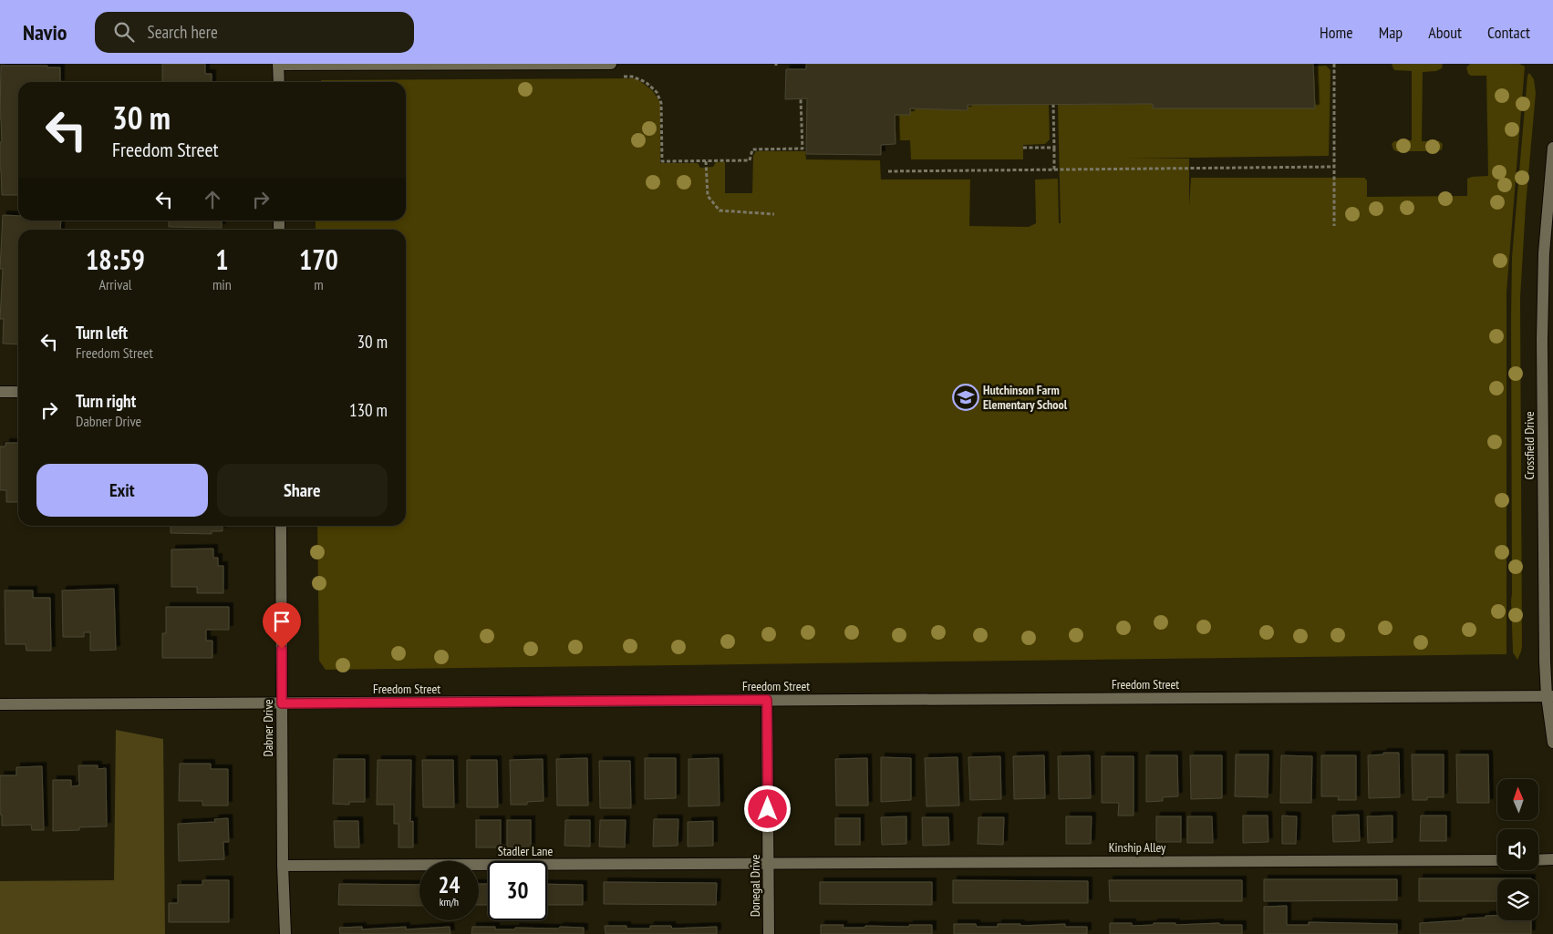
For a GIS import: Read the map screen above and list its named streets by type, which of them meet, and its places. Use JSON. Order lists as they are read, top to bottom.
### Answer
{
  "streets": {
    "street": [
      "Crossfield Drive",
      "Freedom Street",
      "Dabner Drive",
      "Kinship Alley",
      "Stadler Lane",
      "Donegal Drive"
    ]
  },
  "crossings": [
    ["Crossfield Drive", "Freedom Street"],
    ["Freedom Street", "Dabner Drive"],
    ["Freedom Street", "Donegal Drive"],
    ["Dabner Drive", "Stadler Lane"],
    ["Kinship Alley", "Stadler Lane"],
    ["Kinship Alley", "Donegal Drive"],
    ["Stadler Lane", "Donegal Drive"]
  ],
  "places": {
    "school or university": ["Hutchinson Farm Elementary School"]
  },
  "north": "top",
  "page": {
    "header": "Navio",
    "search": "Search here",
    "nav": [
      "Home",
      "Map",
      "About",
      "Contact"
    ],
    "turn": ["30 m", "Freedom Street"],
    "eta": [
      "18:59",
      "Arrival",
      "1",
      "min",
      "170",
      "m"
    ],
    "list": [
      {
        "name": "Turn left",
        "note": "Freedom Street",
        "value": "30 m"
      },
      {
        "name": "Turn right",
        "note": "Dabner Drive",
        "value": "130 m"
      }
    ],
    "buttons": ["Exit", "Share"],
    "speed": "24 km/h",
    "limit": "30"
  }
}
